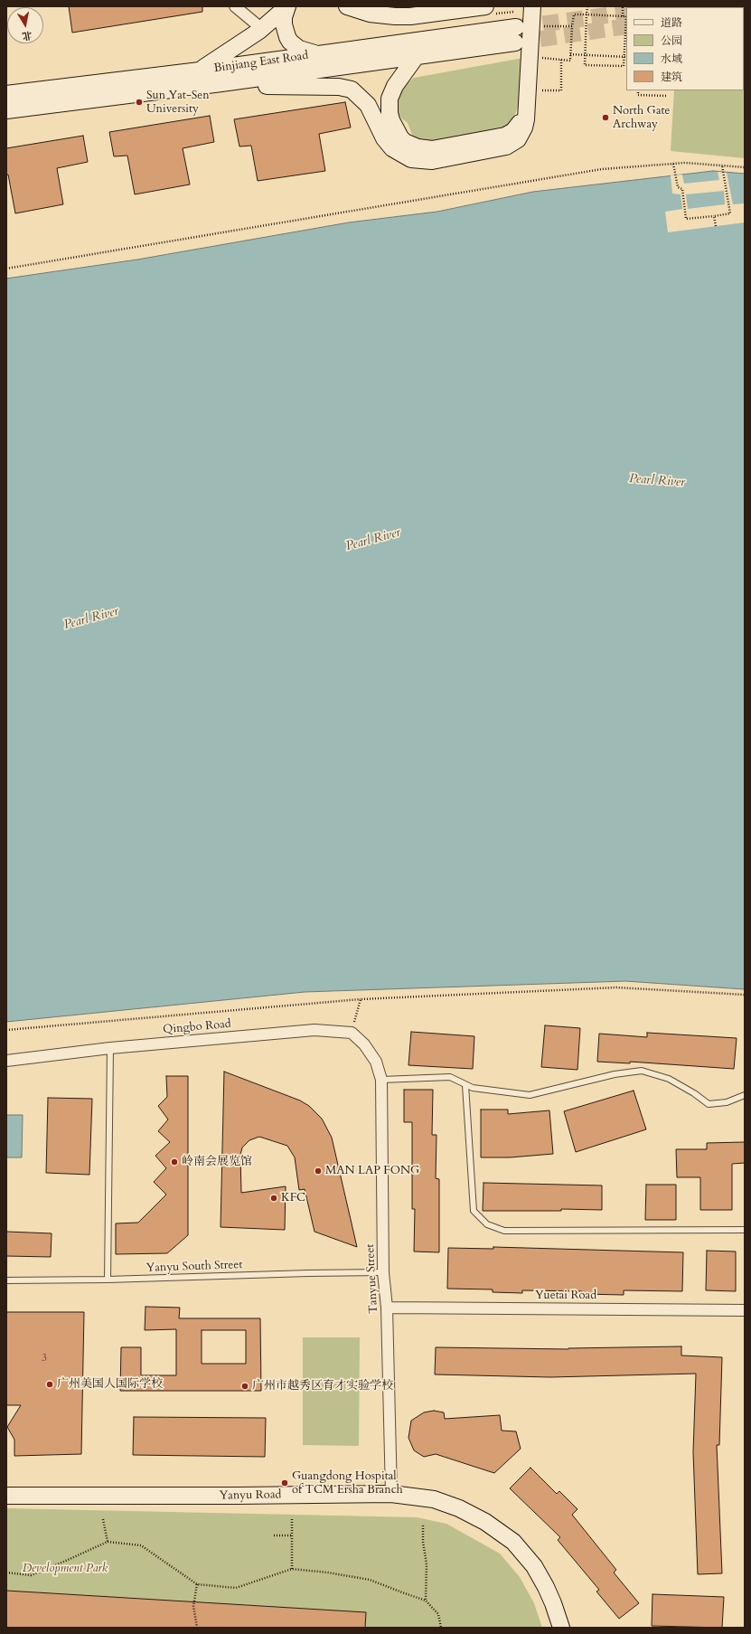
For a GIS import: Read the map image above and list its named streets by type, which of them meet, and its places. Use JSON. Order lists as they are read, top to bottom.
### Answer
{
  "streets": {
    "main road": ["Binjiang East Road", "Yanyu Road"],
    "street": ["Qingbo Road", "Tanyue Street", "Yuetai Road"],
    "lane": ["Yanyu South Street"]
  },
  "crossings": [
    ["Qingbo Road", "Tanyue Street"],
    ["Yanyu South Street", "Tanyue Street"],
    ["Tanyue Street", "Yuetai Road"],
    ["Tanyue Street", "Yanyu Road"]
  ],
  "water": ["Pearl River"],
  "parks": ["Development Park"],
  "places": [
    "Sun Yat-Sen University",
    "North Gate Archway",
    "岭南会展览馆",
    "MAN LAP FONG",
    "KFC",
    "广州美国人国际学校",
    "广州市越秀区育才实验学校",
    "Guangdong Hospital of TCM Ersha Branch"
  ],
  "house_numbers": ["3"],
  "legend": [
    "道路",
    "公园",
    "水域",
    "建筑"
  ],
  "north": "bottom"
}
